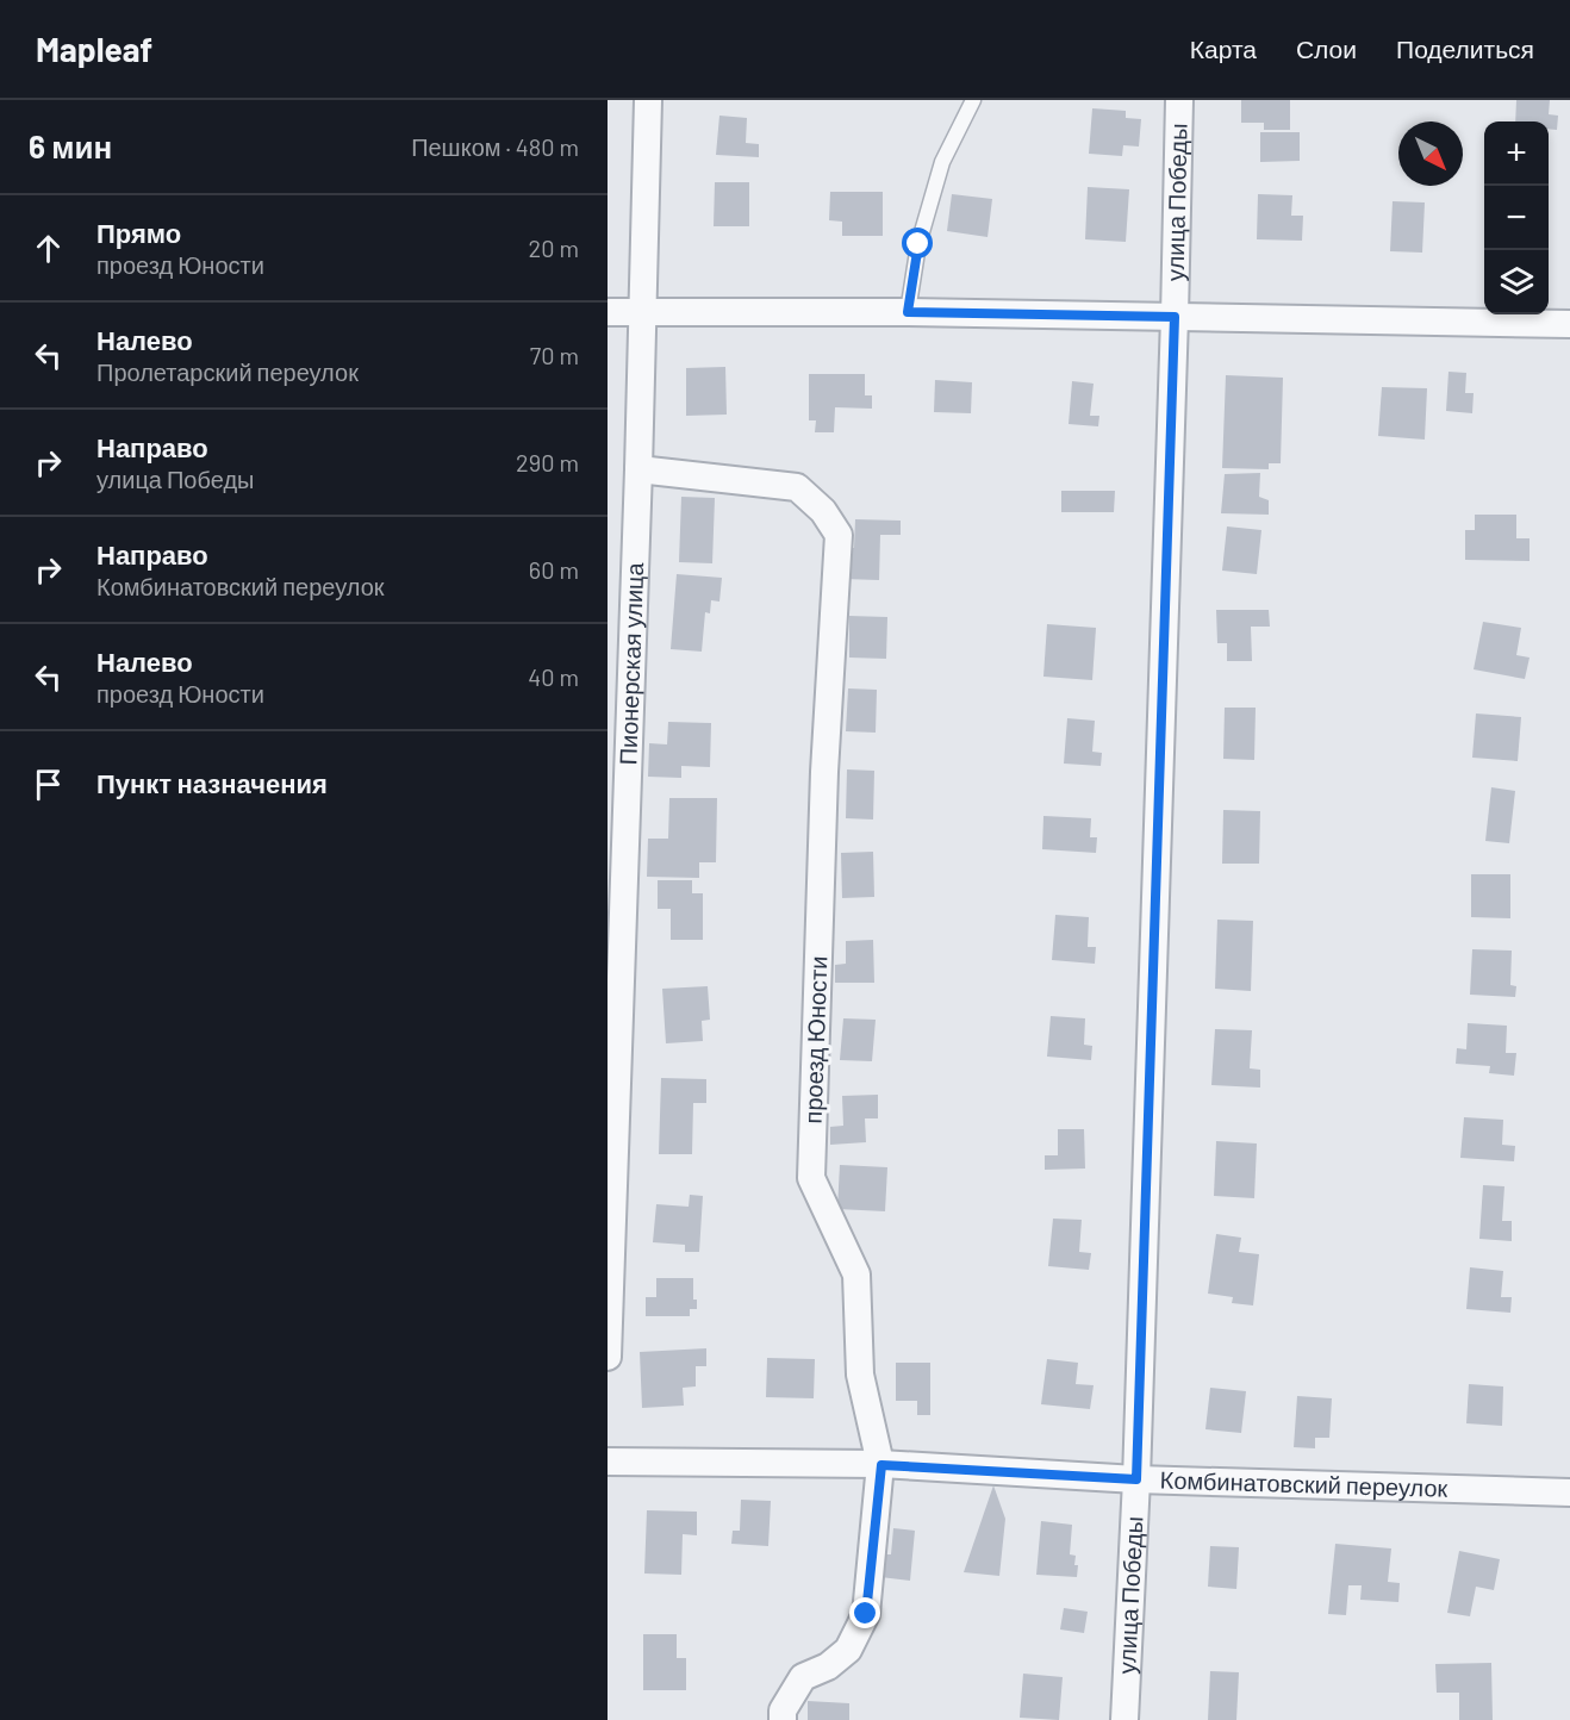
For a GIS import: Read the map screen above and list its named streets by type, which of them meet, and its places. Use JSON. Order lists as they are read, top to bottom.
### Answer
{
  "streets": {
    "street": [
      "улица Победы",
      "Пионерская улица",
      "проезд Юности",
      "Комбинатовский переулок"
    ]
  },
  "crossings": [
    ["улица Победы", "Комбинатовский переулок"],
    ["Пионерская улица", "проезд Юности"],
    ["проезд Юности", "Комбинатовский переулок"]
  ],
  "north": "bottom right",
  "page": {
    "header": "Mapleaf",
    "nav": ["Карта", "Слои", "Поделиться"],
    "heading": ["6 мин", "Пешком · 480 m"],
    "map_buttons": ["+", "−"],
    "list": [
      ["Прямо", "проезд Юности", "20 m"],
      ["Налево", "Пролетарский переулок", "70 m"],
      ["Направо", "улица Победы", "290 m"],
      ["Направо", "Комбинатовский переулок", "60 m"],
      ["Налево", "проезд Юности", "40 m"],
      "Пункт назначения"
    ]
  }
}
